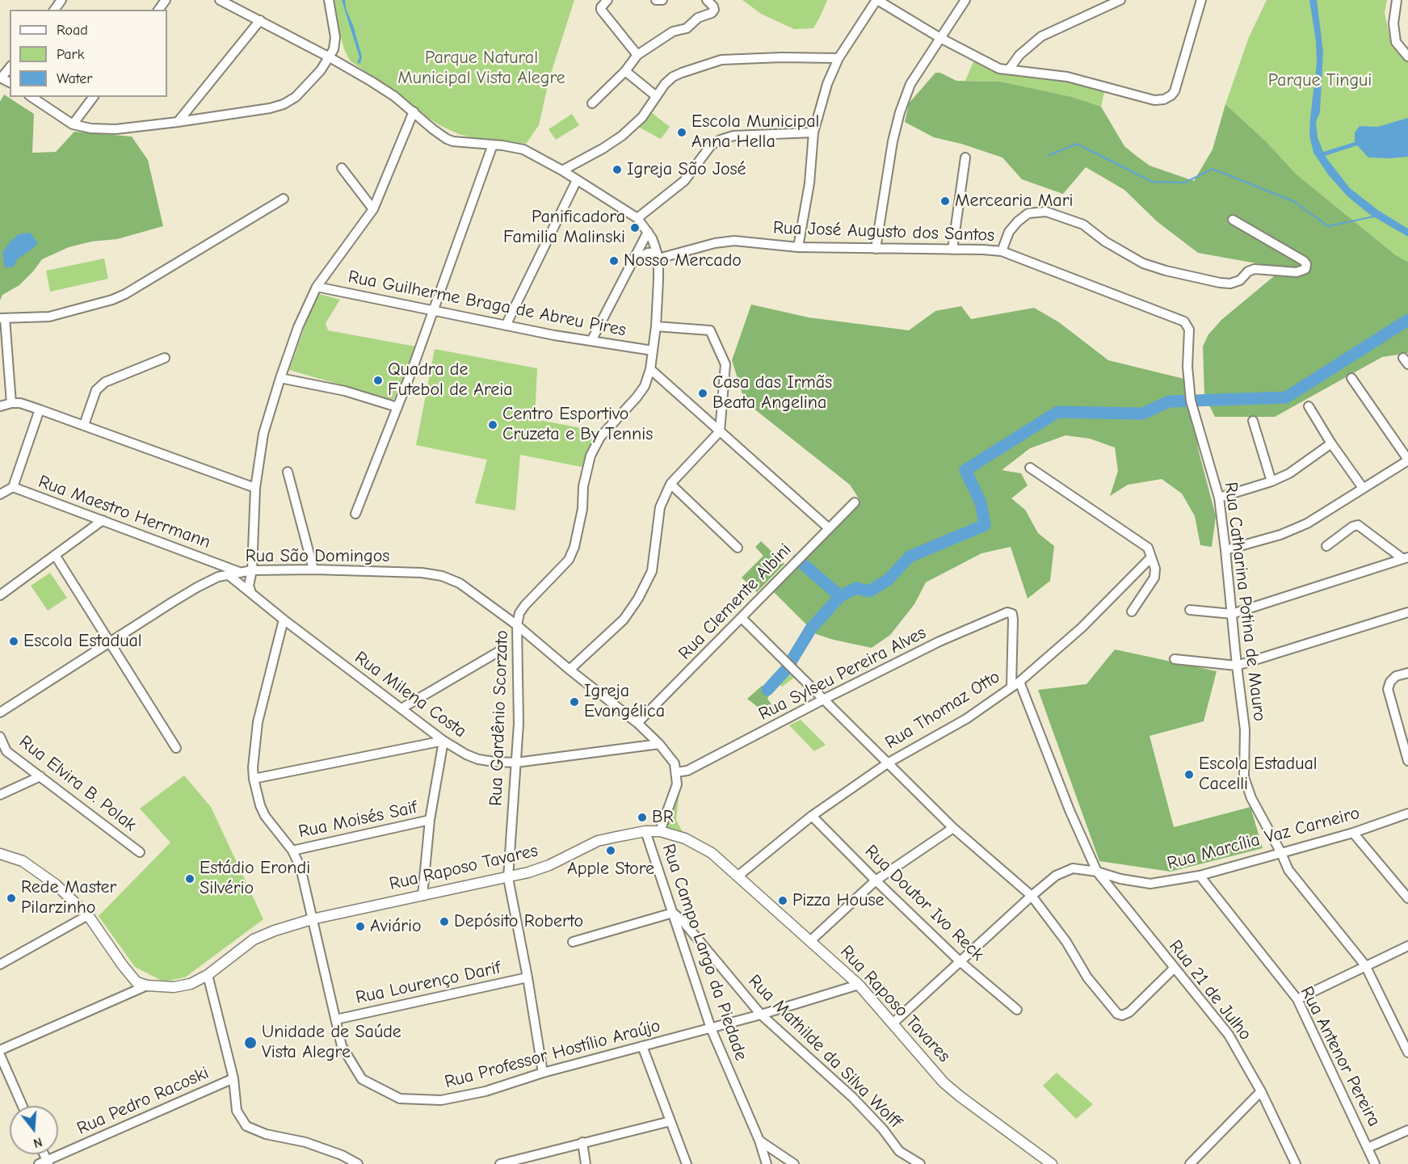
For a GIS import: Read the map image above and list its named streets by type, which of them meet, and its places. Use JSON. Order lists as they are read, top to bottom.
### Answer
{
  "streets": {
    "main road": ["Rua Raposo Tavares"],
    "street": [
      "Rua José Augusto dos Santos",
      "Rua Guilherme Braga de Abreu Pires",
      "Rua Maestro Herrmann",
      "Rua São Domingos",
      "Rua Clemente Albini",
      "Rua Catharina Potina de Mauro",
      "Rua Sylseu Pereira Alves",
      "Rua Milena Costa",
      "Rua Thomaz Otto",
      "Rua Gardênio Scorzato",
      "Rua Elvira B. Polak",
      "Rua Moisés Saif",
      "Rua Marcília Vaz Carneiro",
      "Rua Doutor Ivo Reck",
      "Rua Campo Largo da Piedade",
      "Rua Lourenço Darif",
      "Rua 21 de Julho",
      "Rua Mathilde da Silva Wolff",
      "Rua Professor Hostílio Araújo",
      "Rua Antenor Pereira",
      "Rua Pedro Racoski"
    ]
  },
  "crossings": [
    ["Rua José Augusto dos Santos", "Rua Catharina Potina de Mauro"],
    ["Rua José Augusto dos Santos", "Rua Gardênio Scorzato"],
    ["Rua Guilherme Braga de Abreu Pires", "Rua Gardênio Scorzato"],
    ["Rua Maestro Herrmann", "Rua São Domingos"],
    ["Rua São Domingos", "Rua Clemente Albini"],
    ["Rua São Domingos", "Rua Sylseu Pereira Alves"],
    ["Rua São Domingos", "Rua Milena Costa"],
    ["Rua São Domingos", "Rua Gardênio Scorzato"],
    ["Rua Catharina Potina de Mauro", "Rua Marcília Vaz Carneiro"],
    ["Rua Sylseu Pereira Alves", "Rua Thomaz Otto"],
    ["Rua Milena Costa", "Rua Gardênio Scorzato"],
    ["Rua Milena Costa", "Rua Professor Hostílio Araújo"],
    ["Rua Thomaz Otto", "Rua Raposo Tavares"],
    ["Rua Thomaz Otto", "Rua Doutor Ivo Reck"],
    ["Rua Gardênio Scorzato", "Rua Raposo Tavares"],
    ["Rua Gardênio Scorzato", "Rua Lourenço Darif"],
    ["Rua Gardênio Scorzato", "Rua Professor Hostílio Araújo"],
    ["Rua Moisés Saif", "Rua Professor Hostílio Araújo"],
    ["Rua Marcília Vaz Carneiro", "Rua 21 de Julho"],
    ["Rua Marcília Vaz Carneiro", "Rua Antenor Pereira"],
    ["Rua Raposo Tavares", "Rua Campo Largo da Piedade"],
    ["Rua Raposo Tavares", "Rua Professor Hostílio Araújo"],
    ["Rua Campo Largo da Piedade", "Rua Mathilde da Silva Wolff"],
    ["Rua Campo Largo da Piedade", "Rua Professor Hostílio Araújo"],
    ["Rua Lourenço Darif", "Rua Professor Hostílio Araújo"],
    ["Rua Mathilde da Silva Wolff", "Rua Professor Hostílio Araújo"]
  ],
  "parks": ["Parque Natural Municipal Vista Alegre", "Parque Tingui"],
  "places": [
    "Escola Municipal Anna Hella",
    "Igreja São José",
    "Mercearia Mari",
    "Panificadora Familia Malinski",
    "Nosso Mercado",
    "Quadra de Futebol de Areia",
    "Casa das Irmãs Beata Angelina",
    "Centro Esportivo Cruzeta e By Tennis",
    "Escola Estadual",
    "Igreja Evangélica",
    "Escola Estadual Cacelli",
    "BR",
    "Apple Store",
    "Estádio Erondi Silvério",
    "Rede Master Pilarzinho",
    "Pizza House",
    "Depósito Roberto",
    "Aviário",
    "Unidade de Saúde Vista Alegre"
  ],
  "legend": ["Road", "Park", "Water"],
  "north": "bottom"
}
